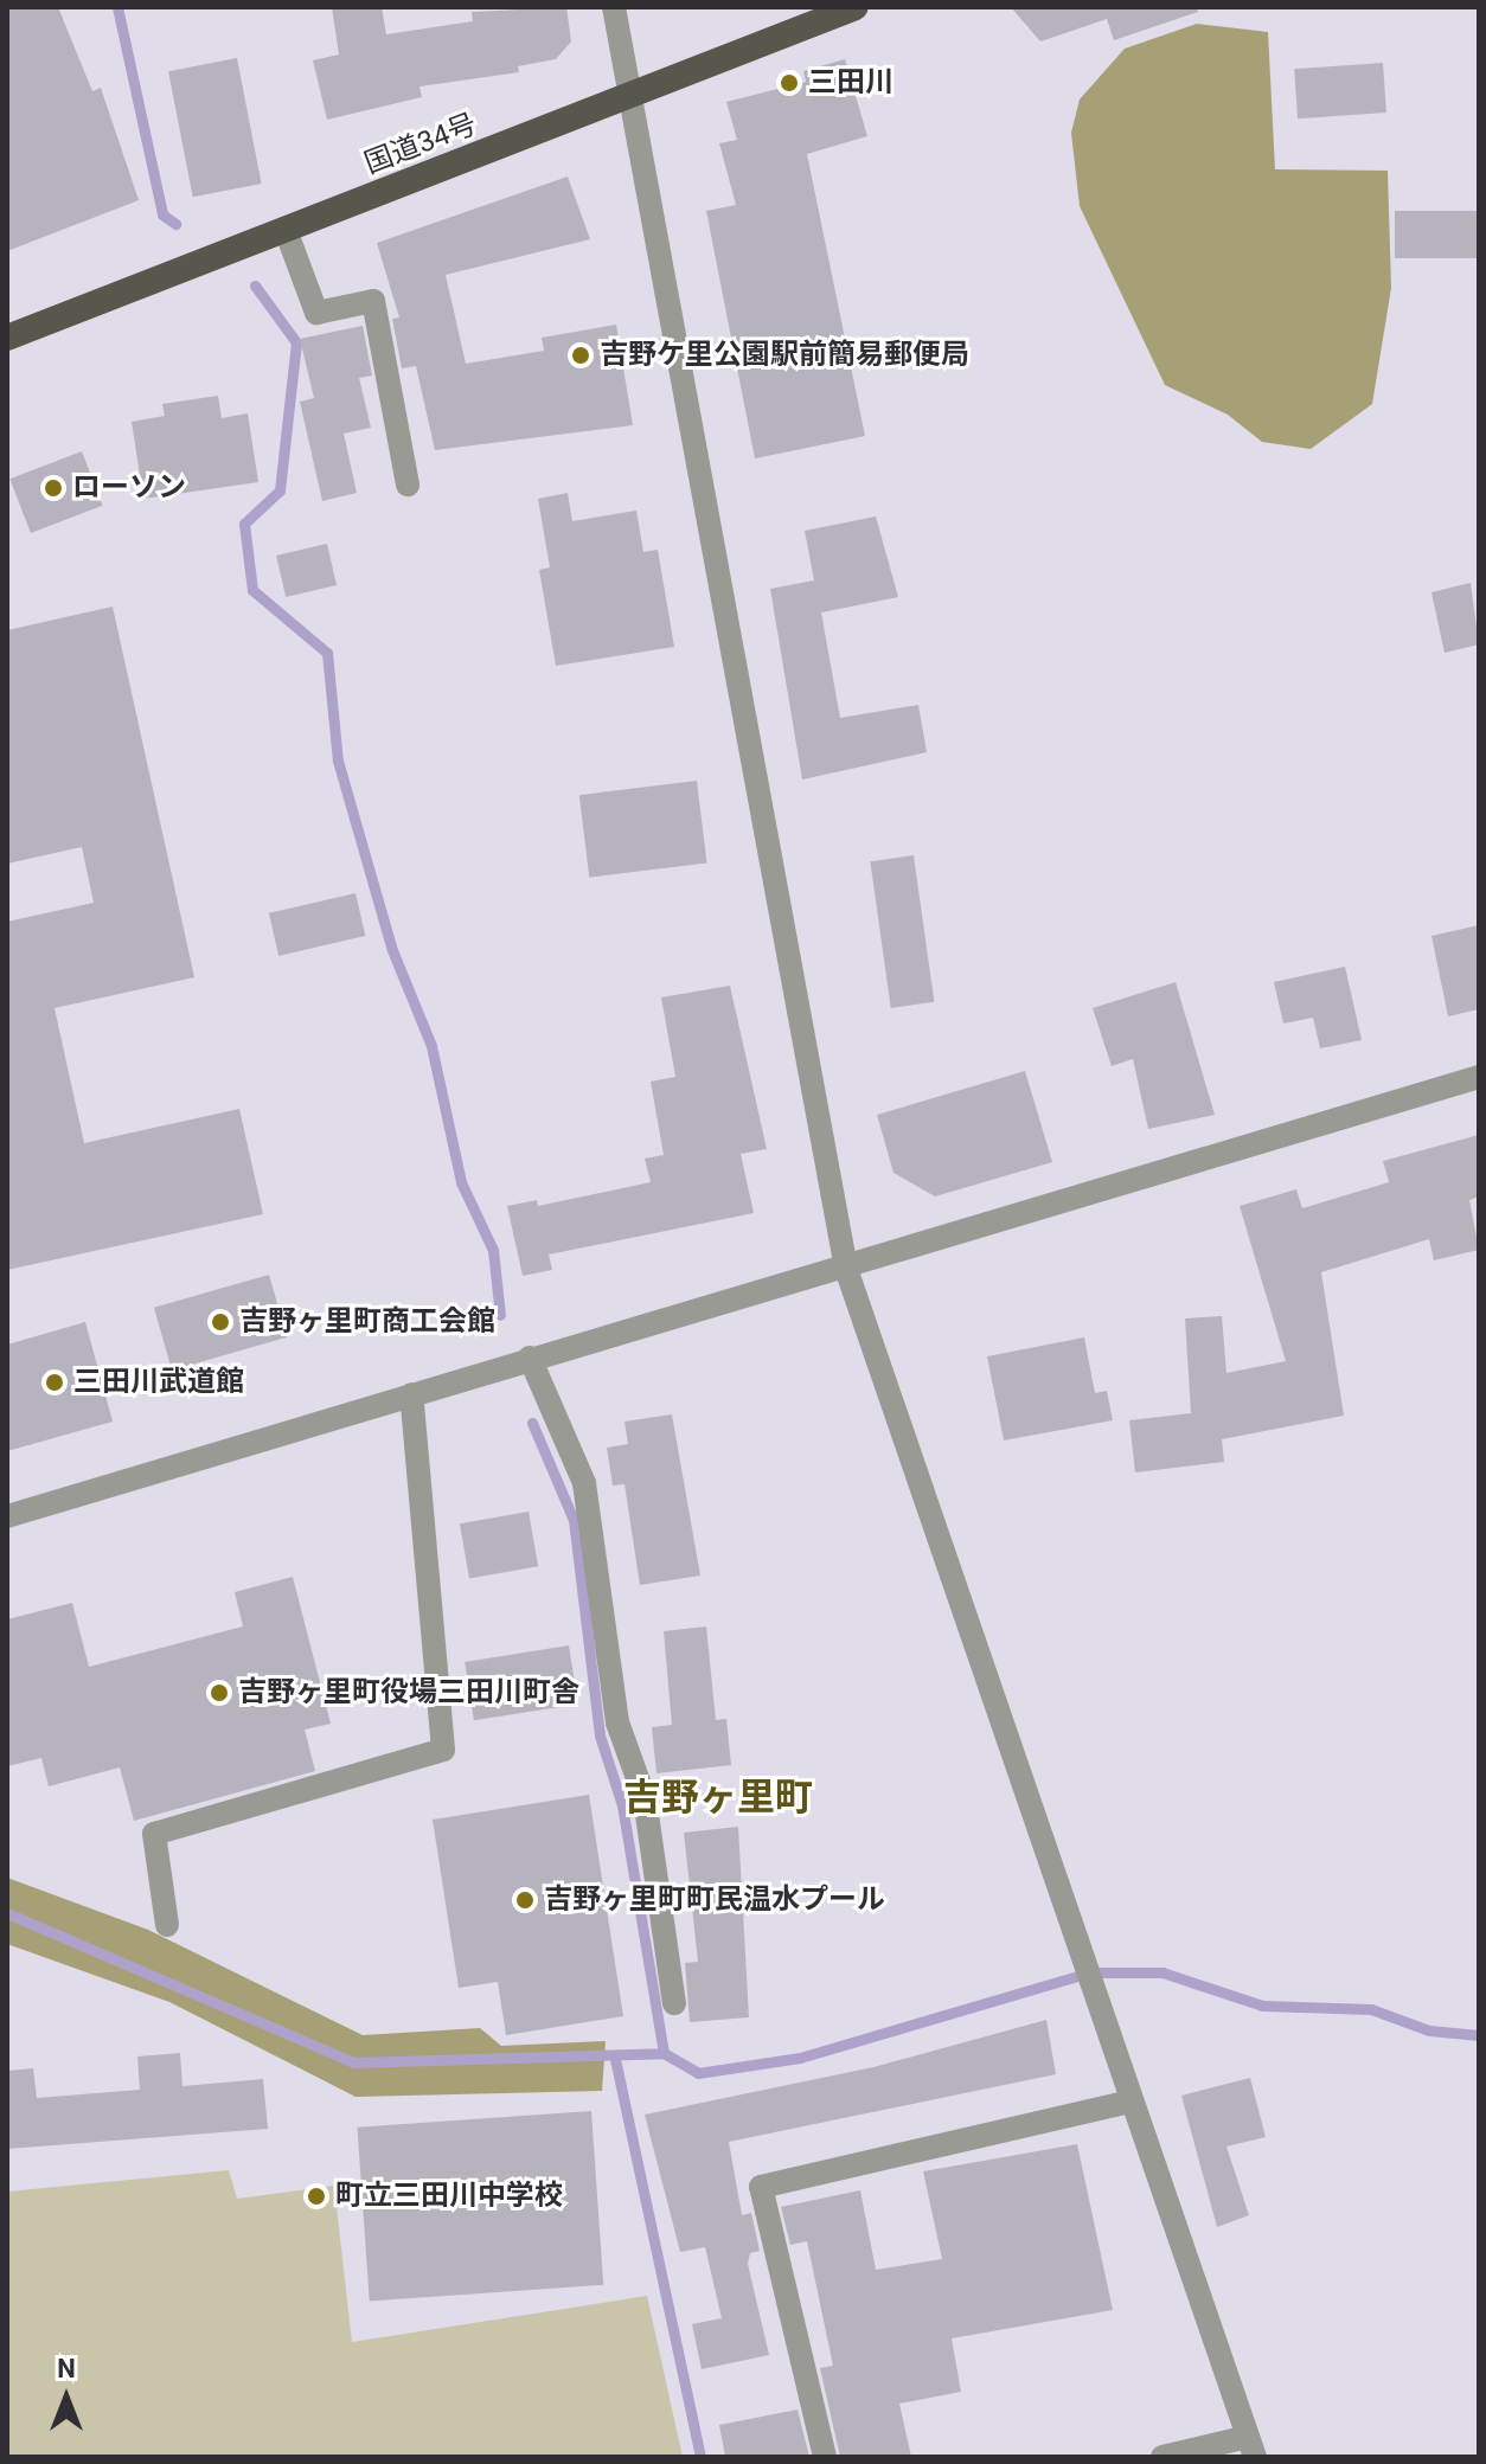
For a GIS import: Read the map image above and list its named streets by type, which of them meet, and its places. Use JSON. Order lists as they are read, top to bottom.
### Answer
{
  "streets": {
    "highway": ["国道34号"]
  },
  "districts": ["吉野ヶ里町"],
  "places": [
    "三田川",
    "吉野ケ里公園駅前簡易郵便局",
    "ローソン",
    "吉野ヶ里町商工会館",
    "三田川武道館",
    "吉野ヶ里町役場三田川町舎",
    "吉野ヶ里町町民温水プール",
    "町立三田川中学校"
  ],
  "north": "top"
}
